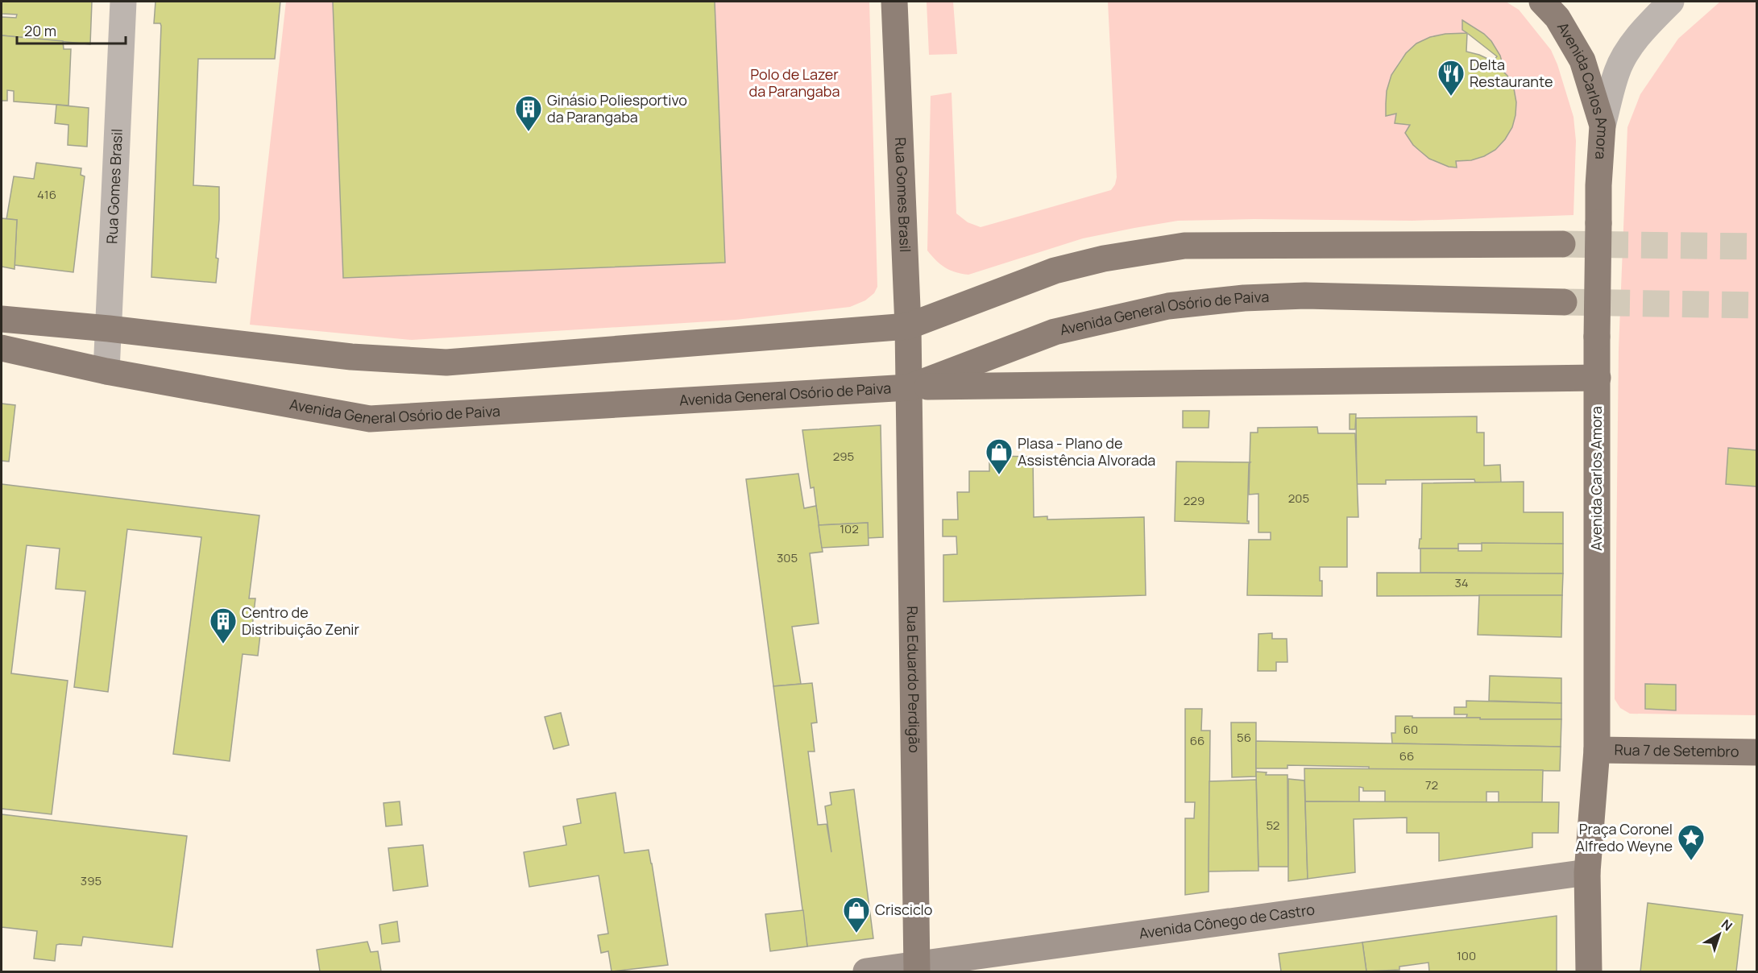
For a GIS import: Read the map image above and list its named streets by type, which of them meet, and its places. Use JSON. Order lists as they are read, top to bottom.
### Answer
{
  "streets": {
    "main road": [
      "Avenida Carlos Amora",
      "Rua Gomes Brasil",
      "Avenida General Osório de Paiva",
      "Rua Eduardo Perdigão",
      "Rua 7 de Setembro",
      "Avenida Cônego de Castro"
    ]
  },
  "crossings": [
    ["Avenida Carlos Amora", "Rua 7 de Setembro"],
    ["Avenida Carlos Amora", "Avenida Cônego de Castro"],
    ["Rua Gomes Brasil", "Avenida General Osório de Paiva"],
    ["Rua Gomes Brasil", "Rua Eduardo Perdigão"],
    ["Avenida General Osório de Paiva", "Rua Eduardo Perdigão"],
    ["Rua Eduardo Perdigão", "Avenida Cônego de Castro"]
  ],
  "parks": ["Polo de Lazer da Parangaba"],
  "places": {
    "restaurant": ["Delta Restaurante"],
    "building": ["Ginásio Poliesportivo da Parangaba", "Centro de Distribuição Zenir"],
    "shop": ["Plasa - Plano de Assistência Alvorada", "Crisciclo"],
    "place": ["Praça Coronel Alfredo Weyne"]
  },
  "house_numbers": [
    "416",
    "295",
    "205",
    "229",
    "102",
    "305",
    "34",
    "60",
    "56",
    "66",
    "66",
    "72",
    "52",
    "395",
    "100"
  ],
  "scale_bar": "20 m",
  "north": "top right"
}
